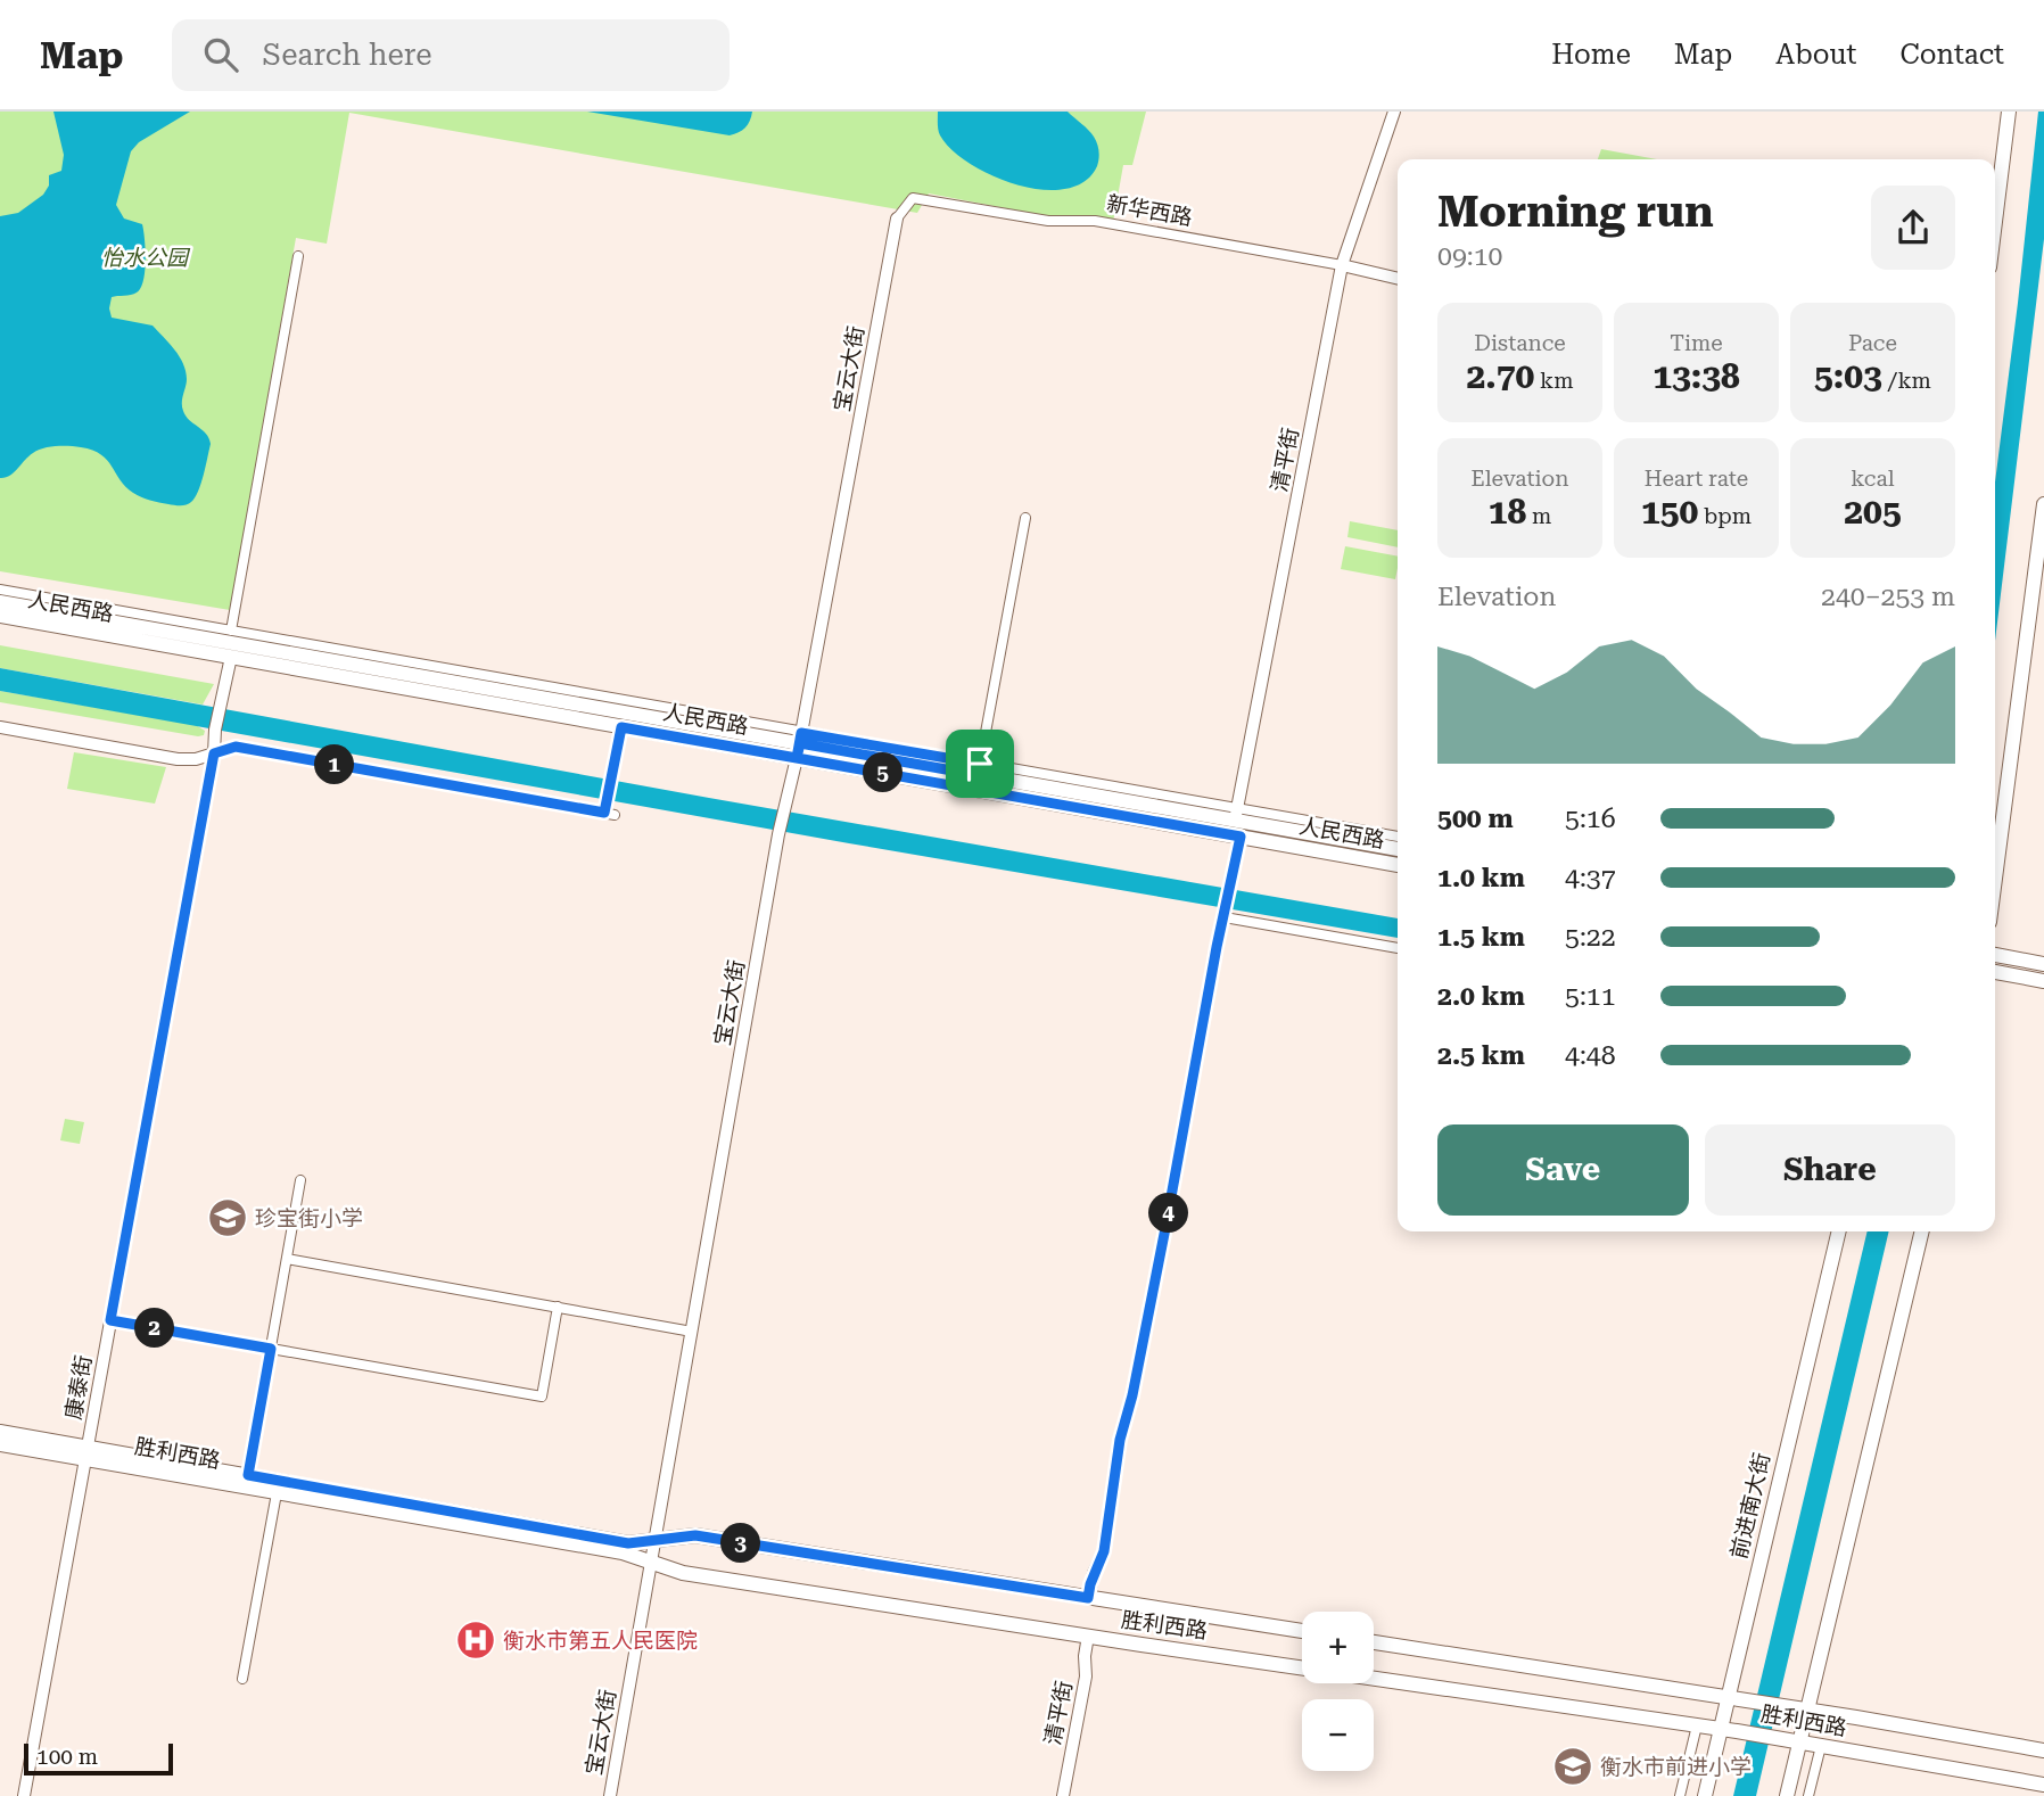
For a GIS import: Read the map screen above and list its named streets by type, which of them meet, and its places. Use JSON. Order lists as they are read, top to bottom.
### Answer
{
  "streets": {
    "main road": ["人民西路", "胜利西路", "前进南大街"],
    "street": [
      "新华西路",
      "宝云大街",
      "清平街",
      "康泰街"
    ]
  },
  "crossings": [
    ["新华西路", "宝云大街"],
    ["新华西路", "清平街"],
    ["宝云大街", "人民西路"],
    ["宝云大街", "胜利西路"],
    ["清平街", "人民西路"],
    ["清平街", "胜利西路"],
    ["人民西路", "康泰街"],
    ["康泰街", "胜利西路"],
    ["胜利西路", "前进南大街"]
  ],
  "parks": ["怡水公园"],
  "places": {
    "school or university": ["珍宝街小学", "衡水市前进小学"],
    "hospital": ["衡水市第五人民医院"]
  },
  "scale_bar": "100 m",
  "page": {
    "header": "Map",
    "search": "Search here",
    "nav": [
      "Home",
      "Map",
      "About",
      "Contact"
    ],
    "heading": ["Morning run", "09:10"],
    "stats": [
      ["Distance", "2.70 km"],
      ["Time", "13:38"],
      ["Pace", "5:03 /km"],
      ["Elevation", "18 m"],
      ["Heart rate", "150 bpm"],
      ["kcal", "205"]
    ],
    "chart": ["Elevation", "240–253 m"],
    "pins": [
      "1",
      "5",
      "4",
      "2",
      "3"
    ],
    "list": [
      {
        "name": "500 m",
        "note": "5:16"
      },
      {
        "name": "1.0 km",
        "note": "4:37"
      },
      {
        "name": "1.5 km",
        "note": "5:22"
      },
      {
        "name": "2.0 km",
        "note": "5:11"
      },
      {
        "name": "2.5 km",
        "note": "4:48"
      }
    ],
    "buttons": ["Save", "Share"],
    "map_buttons": ["+", "−"],
    "scale": "100 m"
  }
}
